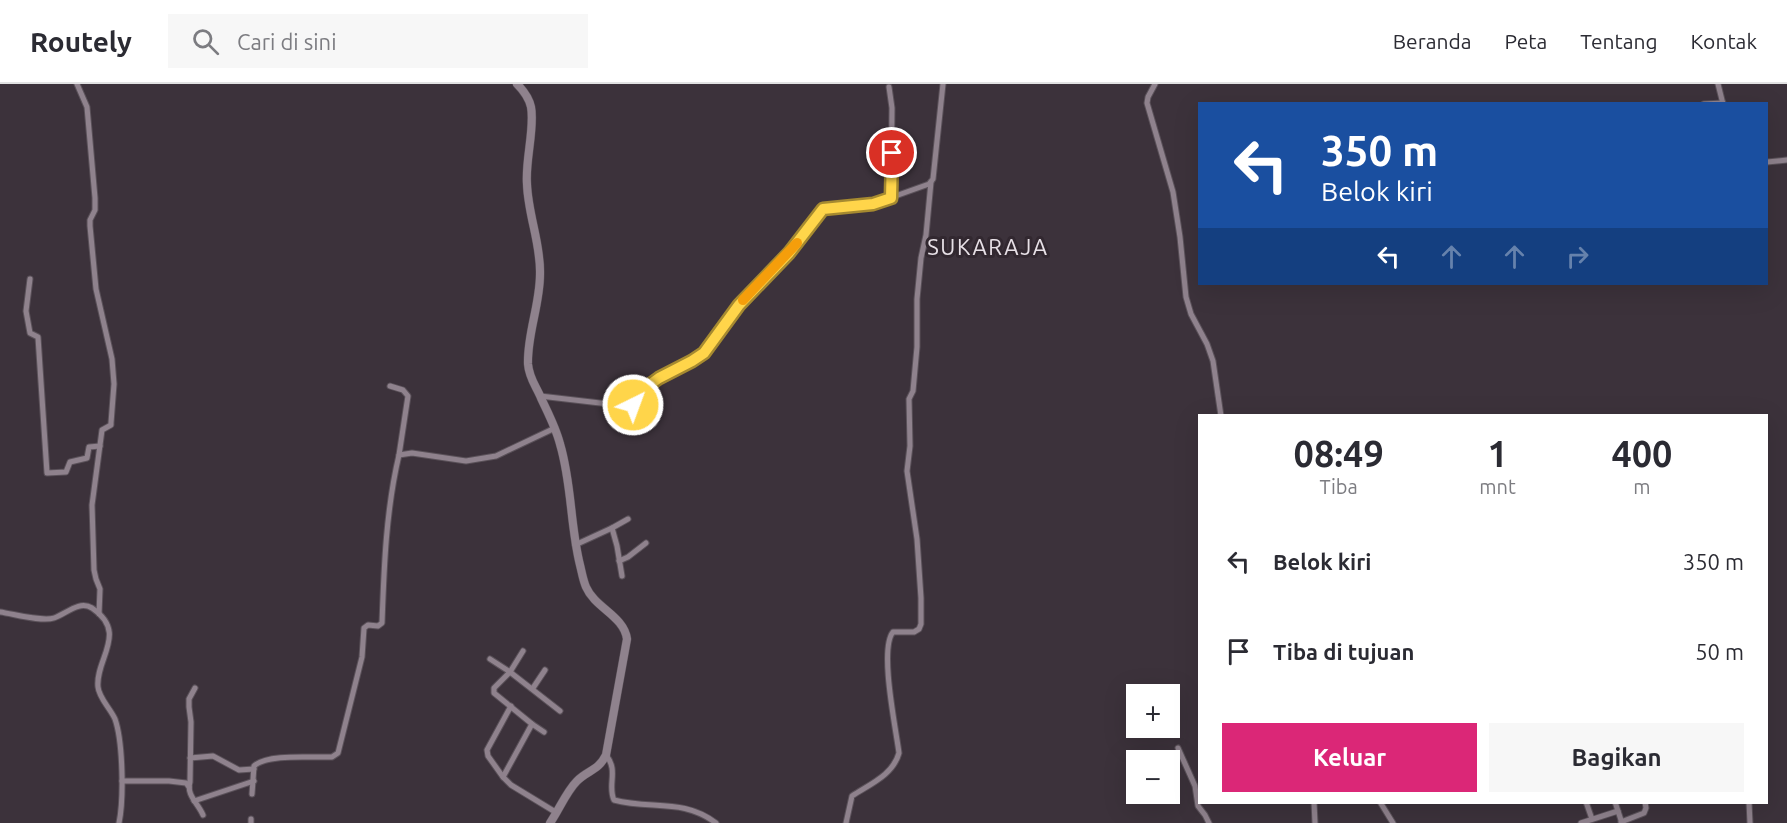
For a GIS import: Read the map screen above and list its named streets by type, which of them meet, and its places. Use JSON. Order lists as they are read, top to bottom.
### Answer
{
  "districts": ["SUKARAJA"],
  "page": {
    "header": "Routely",
    "search": "Cari di sini",
    "nav": [
      "Beranda",
      "Peta",
      "Tentang",
      "Kontak"
    ],
    "turn": ["350 m", "Belok kiri"],
    "eta": [
      "08:49",
      "Tiba",
      "1",
      "mnt",
      "400",
      "m"
    ],
    "list": [
      {
        "name": "Belok kiri",
        "value": "350 m"
      },
      {
        "name": "Tiba di tujuan",
        "value": "50 m"
      }
    ],
    "map_buttons": ["+", "−"],
    "buttons": ["Keluar", "Bagikan"]
  }
}
